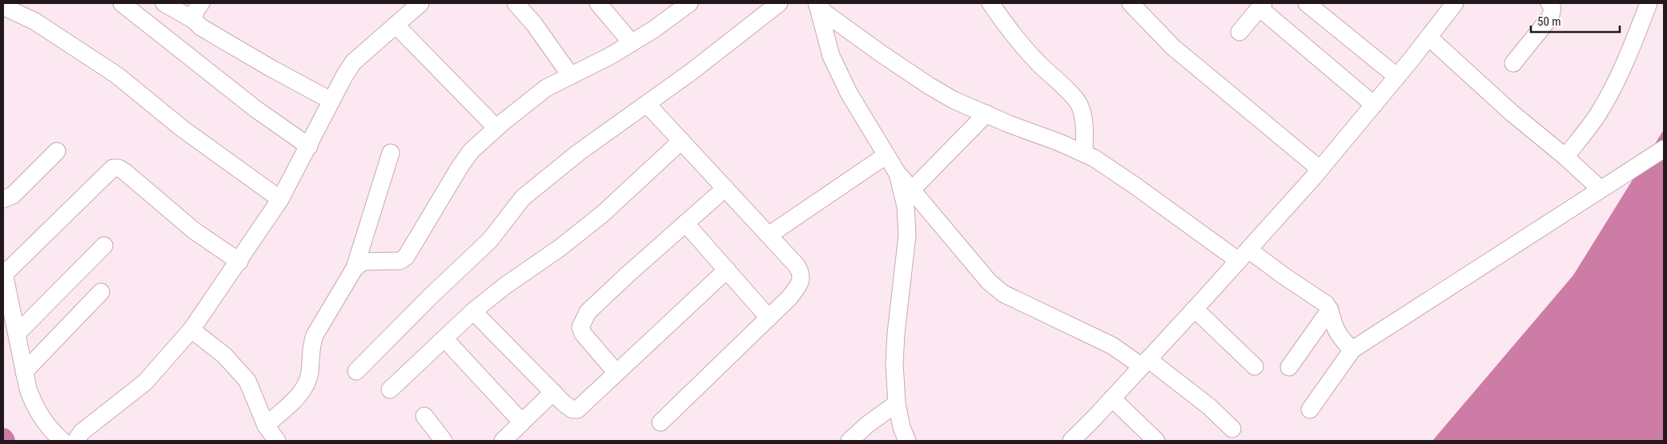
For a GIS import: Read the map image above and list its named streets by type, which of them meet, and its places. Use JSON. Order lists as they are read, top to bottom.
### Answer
{
  "scale_bar": "50 m"
}
